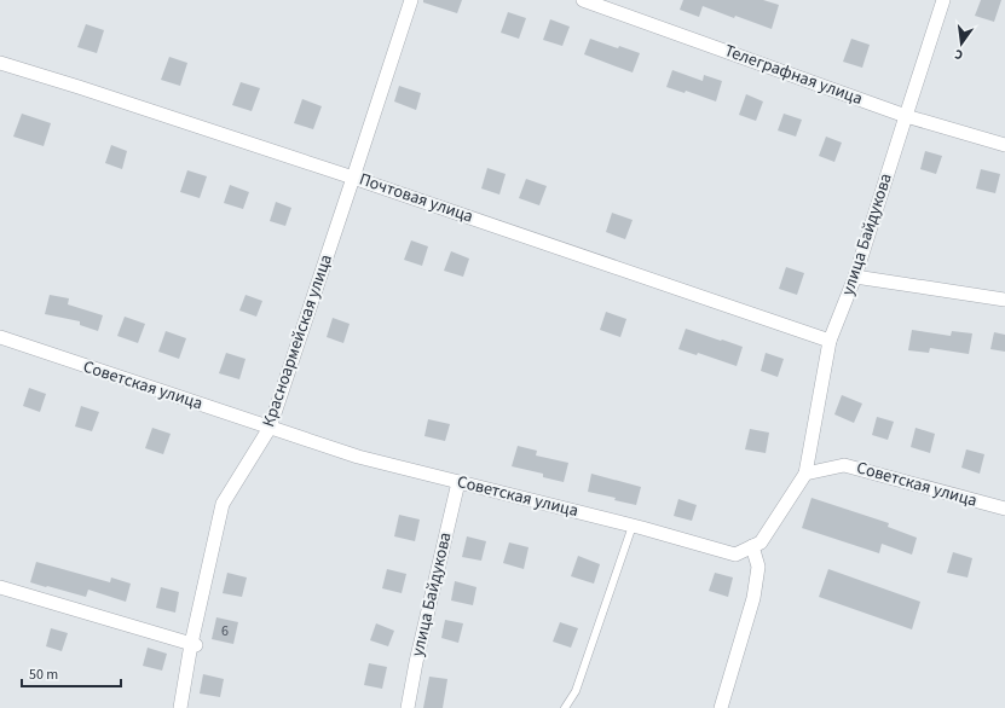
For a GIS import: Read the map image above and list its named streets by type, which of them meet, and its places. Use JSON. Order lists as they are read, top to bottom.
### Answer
{
  "streets": {
    "street": [
      "Телеграфная улица",
      "Почтовая улица",
      "улица Байдукова",
      "Красноармейская улица",
      "Советская улица"
    ]
  },
  "crossings": [
    ["Телеграфная улица", "улица Байдукова"],
    ["Почтовая улица", "улица Байдукова"],
    ["Почтовая улица", "Красноармейская улица"],
    ["улица Байдукова", "Советская улица"],
    ["Красноармейская улица", "Советская улица"]
  ],
  "house_numbers": ["6"],
  "scale_bar": "50 m",
  "north": "bottom"
}
